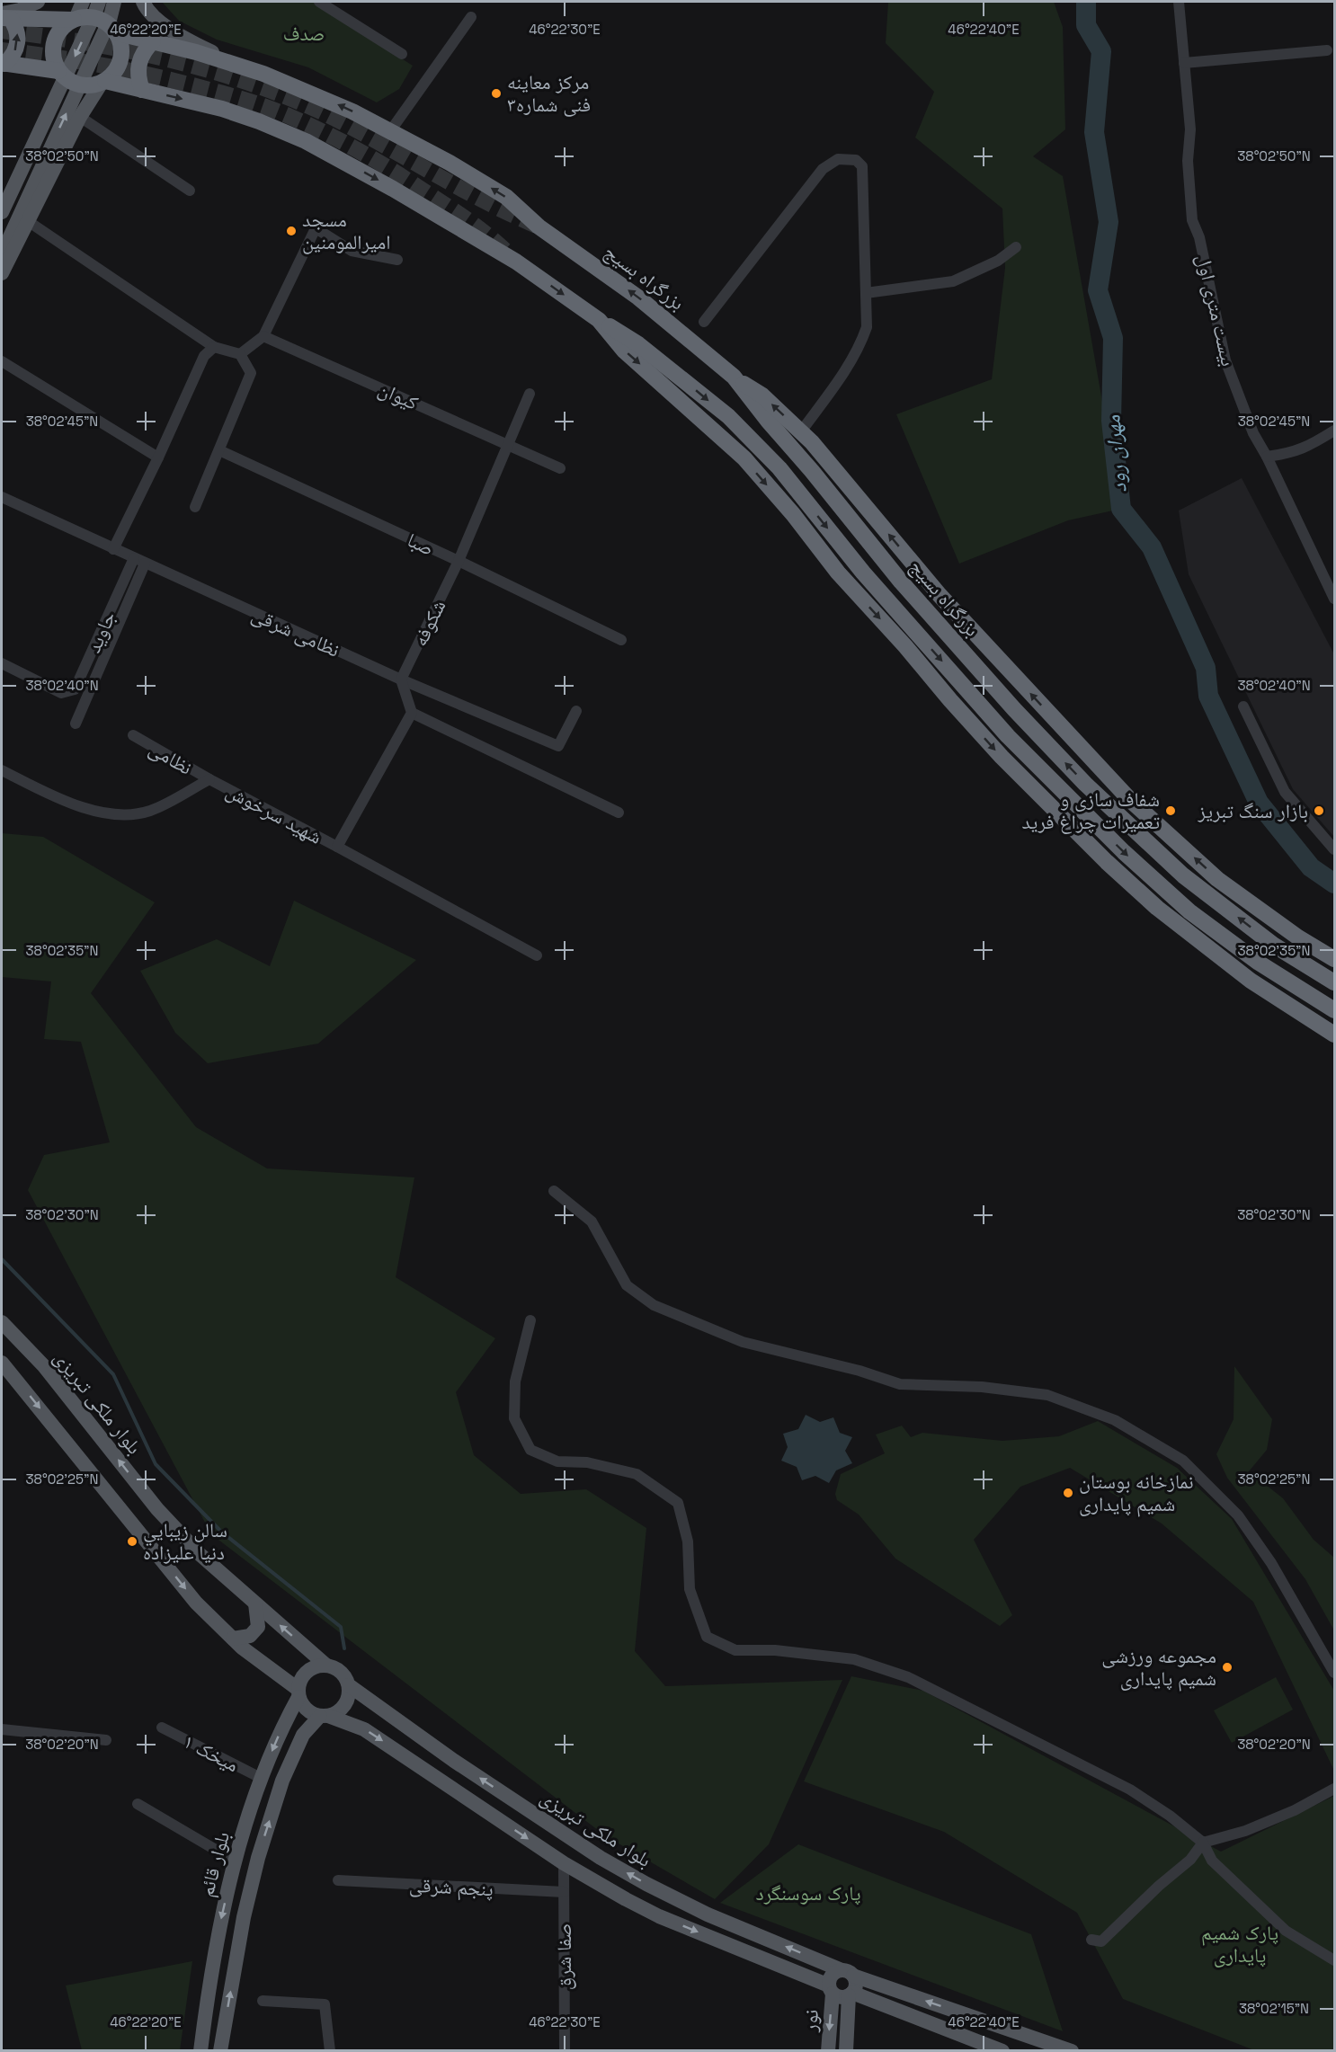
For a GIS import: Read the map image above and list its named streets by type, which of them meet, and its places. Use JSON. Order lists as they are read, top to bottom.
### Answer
{
  "streets": {
    "highway": ["بزرگراه بسیج"],
    "main road": ["بلوار ملکى تبریزى", "بلوار قائم", "نور"],
    "street": [
      "بیست متری اول",
      "کیوان",
      "صبا",
      "شکوفه",
      "جاوید",
      "نظامی شرقی",
      "نظامی",
      "شهید سرخوش",
      "میخک ۱",
      "پنجم شرقی",
      "صفا شرق"
    ]
  },
  "crossings": [
    ["کیوان", "شکوفه"],
    ["صبا", "شکوفه"],
    ["شکوفه", "نظامی شرقی"],
    ["جاوید", "نظامی شرقی"],
    ["نظامی", "شهید سرخوش"],
    ["بلوار ملکى تبریزى", "بلوار قائم"],
    ["بلوار ملکى تبریزى", "نور"],
    ["میخک ۱", "بلوار قائم"],
    ["پنجم شرقی", "صفا شرق"]
  ],
  "water": ["مهران رود"],
  "parks": ["صدف", "پارک سوسنگرد", "پارک شمیم پایداری"],
  "places": [
    "مرکز معاینه فنی شماره۳",
    "مسجد امیرالمومنین",
    "شفاف سازی و تعمیرات چراغ فرید",
    "بازار سنگ تبریز",
    "نمازخانه بوستان شمیم پایداری",
    "سالن زيبايي دنيا عليزاده",
    "مجموعه ورزشی شمیم پایداری"
  ],
  "coordinates": [
    "46°22'20\"E",
    "46°22'30\"E",
    "46°22'40\"E",
    "38°02'50\"N",
    "38°02'45\"N",
    "38°02'40\"N",
    "38°02'35\"N",
    "38°02'30\"N",
    "38°02'25\"N",
    "38°02'20\"N",
    "38°02'15\"N"
  ]
}
